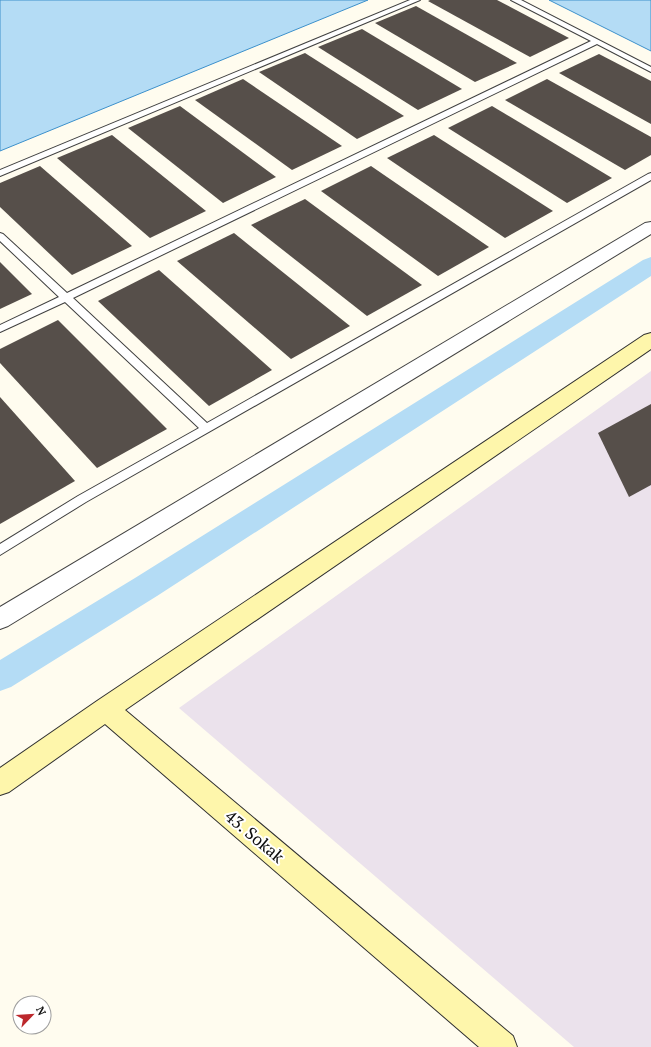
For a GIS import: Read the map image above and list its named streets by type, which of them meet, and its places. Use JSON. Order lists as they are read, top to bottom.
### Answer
{
  "streets": {
    "street": ["43. Sokak"]
  },
  "north": "top right"
}
